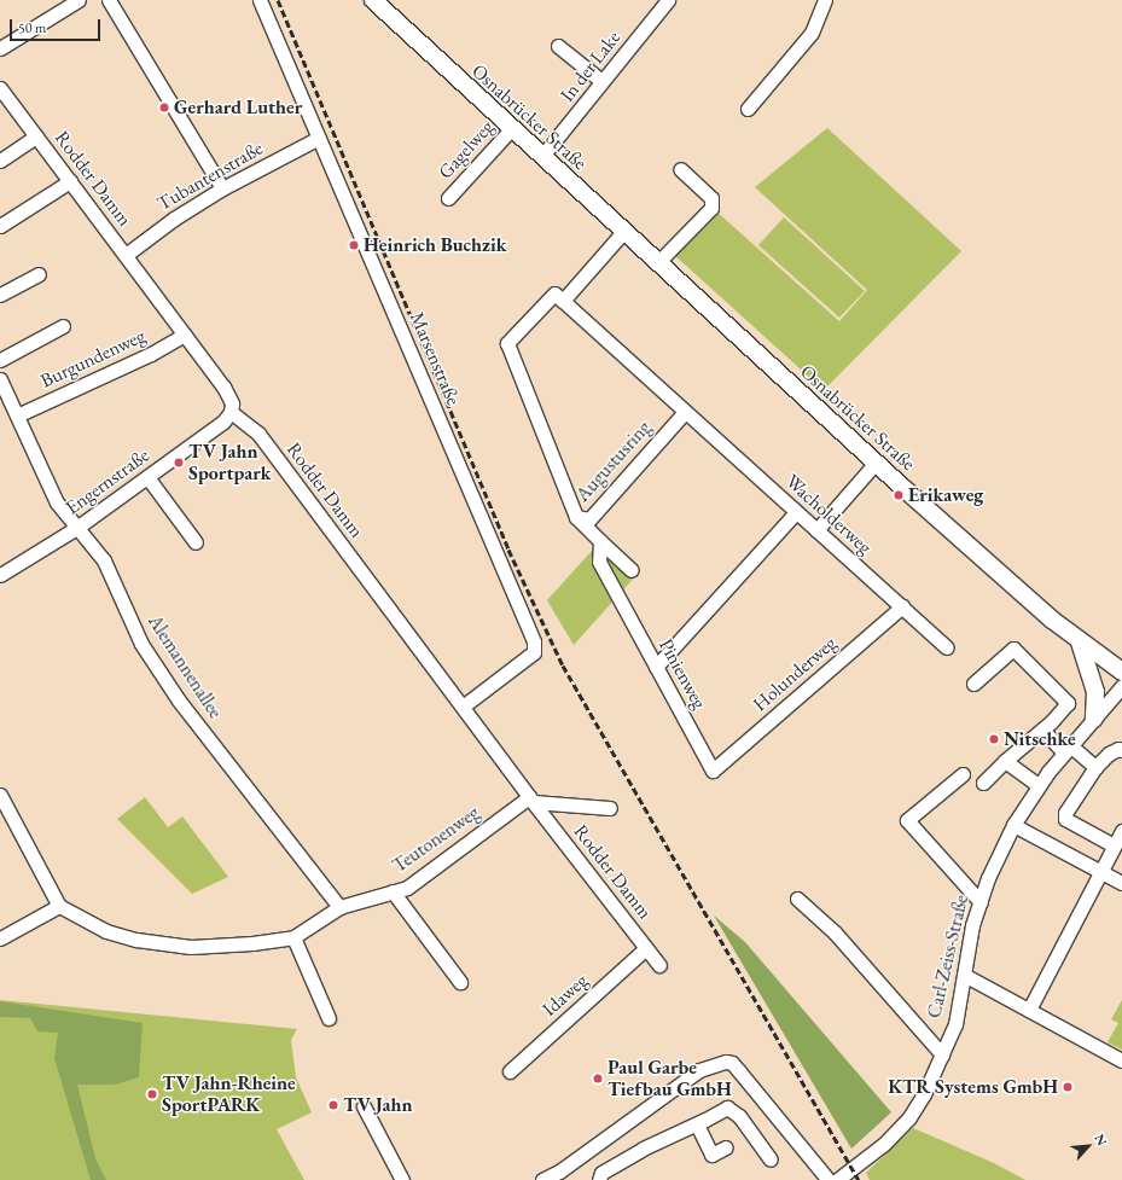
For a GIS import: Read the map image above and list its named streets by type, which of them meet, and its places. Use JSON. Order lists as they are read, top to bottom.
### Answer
{
  "streets": {
    "main road": ["Osnabrücker Straße"],
    "street": [
      "In der Lake",
      "Gagelweg",
      "Tubantenstraße",
      "Rodder Damm",
      "Burgundenweg",
      "Marsenstraße",
      "Augustusring",
      "Engernstraße",
      "Wacholderweg",
      "Alemannenallee",
      "Pinienweg",
      "Holunderweg",
      "Teutonenweg",
      "Carl-Zeiss-Straße",
      "Idaweg"
    ]
  },
  "crossings": [
    ["In der Lake", "Osnabrücker Straße"],
    ["Osnabrücker Straße", "Gagelweg"],
    ["Tubantenstraße", "Rodder Damm"],
    ["Tubantenstraße", "Marsenstraße"],
    ["Rodder Damm", "Burgundenweg"],
    ["Rodder Damm", "Marsenstraße"],
    ["Rodder Damm", "Engernstraße"],
    ["Rodder Damm", "Teutonenweg"],
    ["Rodder Damm", "Idaweg"],
    ["Burgundenweg", "Alemannenallee"],
    ["Augustusring", "Wacholderweg"],
    ["Engernstraße", "Alemannenallee"],
    ["Wacholderweg", "Holunderweg"],
    ["Alemannenallee", "Teutonenweg"],
    ["Pinienweg", "Holunderweg"]
  ],
  "places": [
    "Gerhard Luther",
    "Heinrich Buchzik",
    "TV Jahn Sportpark",
    "Erikaweg",
    "Nitschke",
    "Paul Garbe Tiefbau GmbH",
    "KTR Systems GmbH",
    "TV Jahn-Rheine SportPARK",
    "TV Jahn"
  ],
  "scale_bar": "50 m",
  "north": "top right"
}
